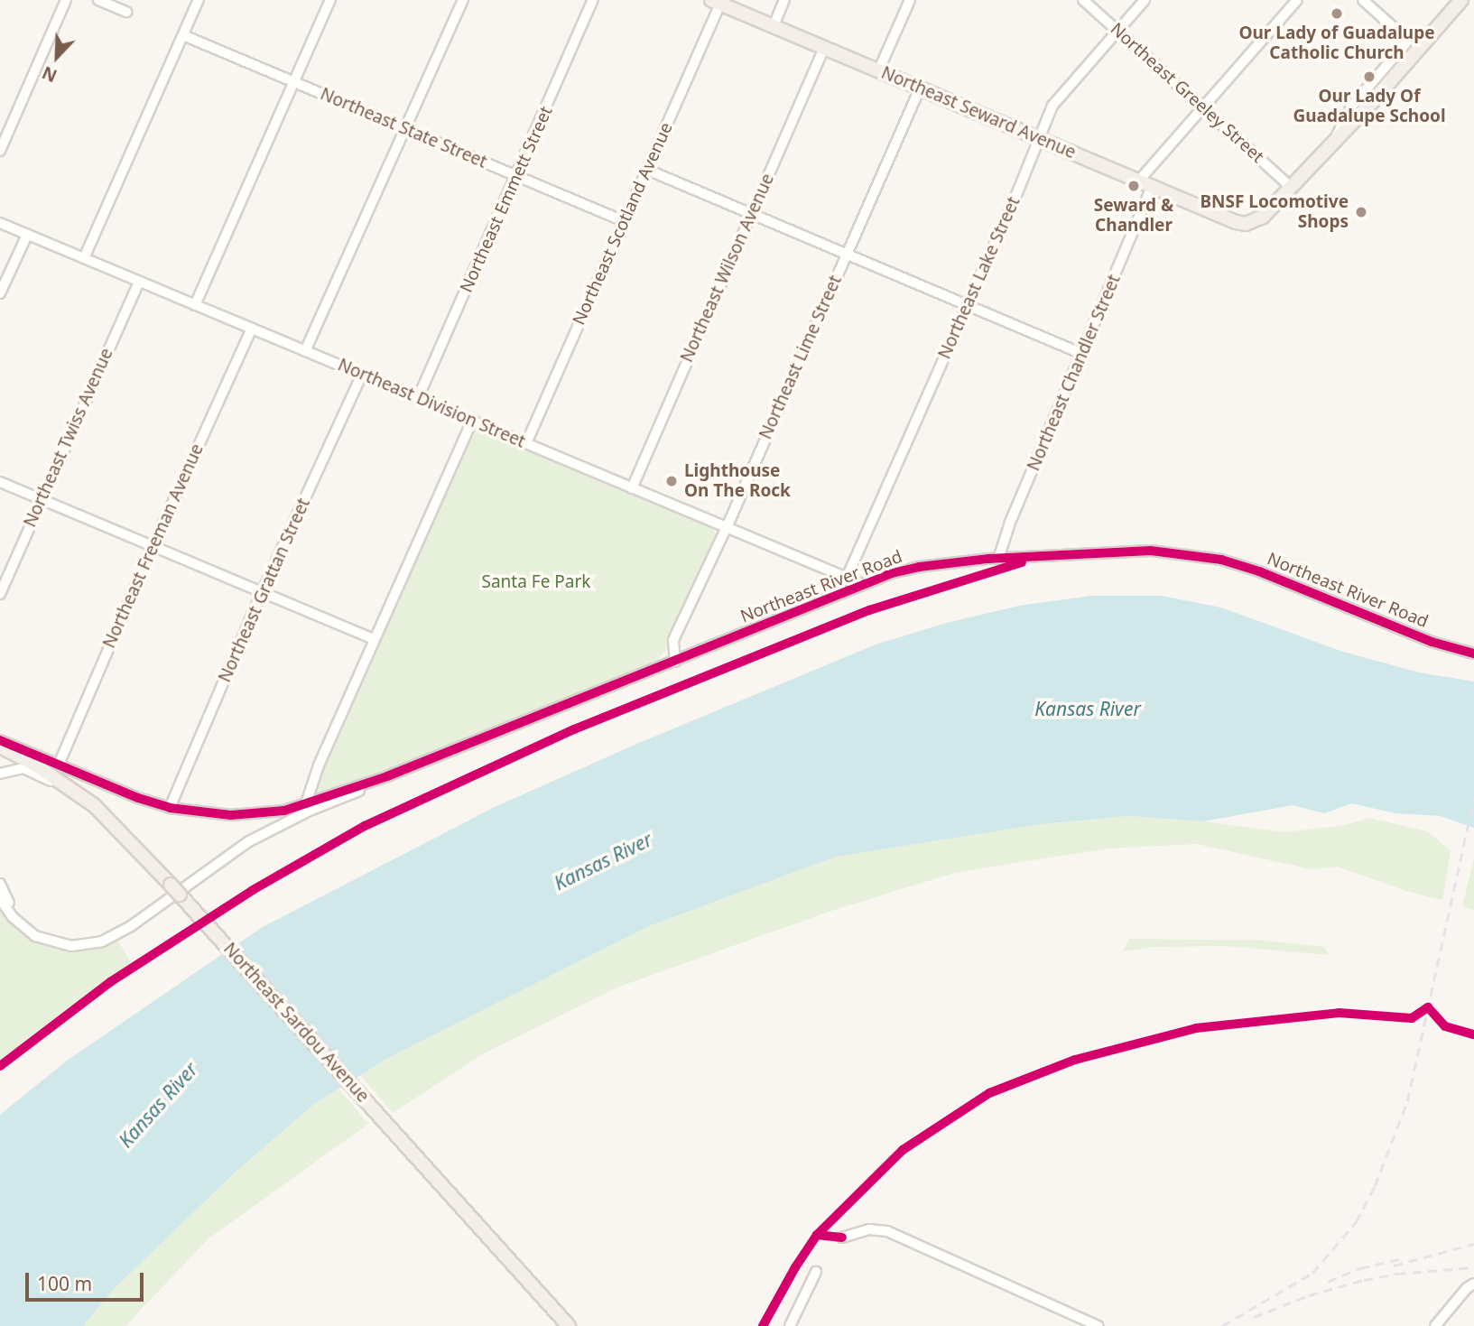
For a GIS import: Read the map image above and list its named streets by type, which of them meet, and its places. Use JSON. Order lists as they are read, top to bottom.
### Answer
{
  "streets": {
    "main road": ["Northeast Seward Avenue", "Northeast Sardou Avenue"],
    "street": [
      "Northeast Greeley Street",
      "Northeast State Street",
      "Northeast Emmett Street",
      "Northeast Scotland Avenue",
      "Northeast Wilson Avenue",
      "Northeast Lake Street",
      "Northeast Lime Street",
      "Northeast Chandler Street",
      "Northeast Division Street",
      "Northeast Twiss Avenue",
      "Northeast Freeman Avenue",
      "Northeast River Road",
      "Northeast Grattan Street"
    ]
  },
  "crossings": [
    ["Northeast Greeley Street", "Northeast Seward Avenue"],
    ["Northeast Greeley Street", "Northeast Lake Street"],
    ["Northeast Seward Avenue", "Northeast Scotland Avenue"],
    ["Northeast Seward Avenue", "Northeast Wilson Avenue"],
    ["Northeast Seward Avenue", "Northeast Lake Street"],
    ["Northeast Seward Avenue", "Northeast Lime Street"],
    ["Northeast Seward Avenue", "Northeast Chandler Street"],
    ["Northeast State Street", "Northeast Emmett Street"],
    ["Northeast State Street", "Northeast Scotland Avenue"],
    ["Northeast Emmett Street", "Northeast Division Street"],
    ["Northeast Scotland Avenue", "Northeast Division Street"],
    ["Northeast Wilson Avenue", "Northeast Division Street"],
    ["Northeast Lake Street", "Northeast Division Street"],
    ["Northeast Lime Street", "Northeast Division Street"],
    ["Northeast Lime Street", "Northeast River Road"],
    ["Northeast Chandler Street", "Northeast River Road"],
    ["Northeast Division Street", "Northeast Twiss Avenue"],
    ["Northeast Division Street", "Northeast Freeman Avenue"],
    ["Northeast Division Street", "Northeast River Road"],
    ["Northeast Division Street", "Northeast Grattan Street"]
  ],
  "water": ["Kansas River"],
  "parks": ["Santa Fe Park"],
  "places": [
    "Our Lady of Guadalupe Catholic Church",
    "Our Lady Of Guadalupe School",
    "Seward & Chandler",
    "BNSF Locomotive Shops",
    "Lighthouse On The Rock"
  ],
  "scale_bar": "100 m",
  "north": "bottom left"
}
